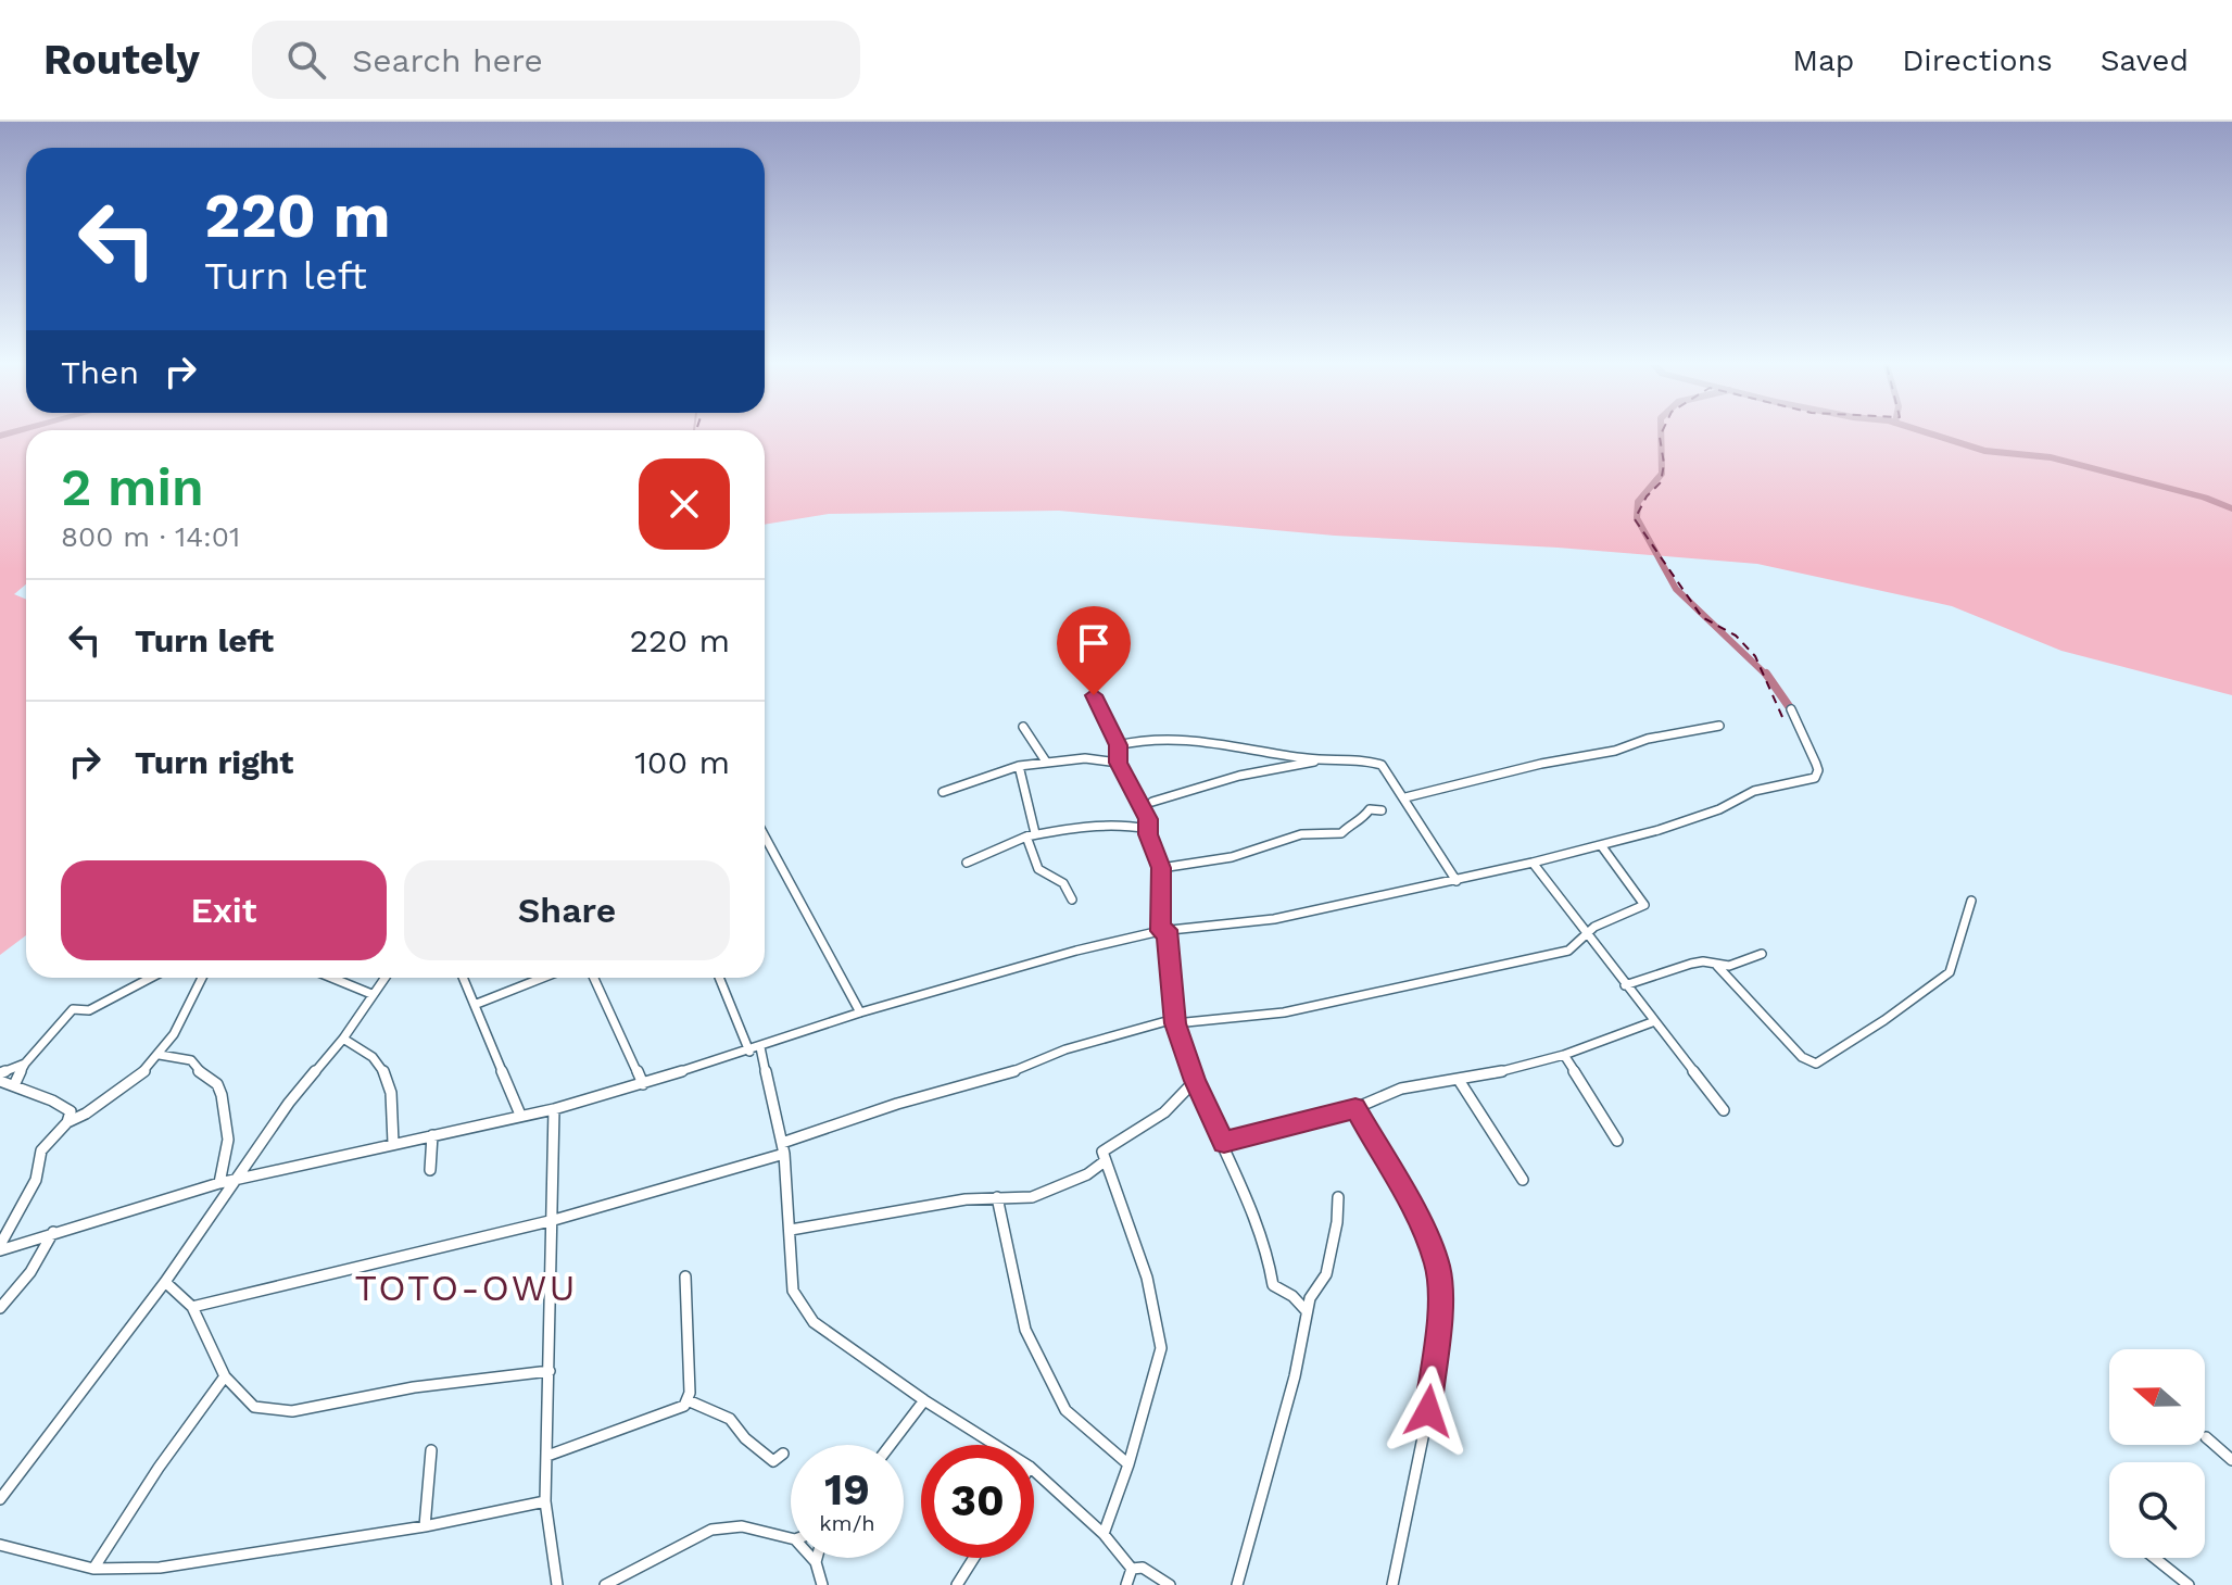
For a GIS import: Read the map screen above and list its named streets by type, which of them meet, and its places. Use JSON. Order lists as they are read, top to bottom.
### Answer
{
  "districts": ["TOTO-OWU"],
  "north": "left",
  "page": {
    "header": "Routely",
    "search": "Search here",
    "nav": ["Map", "Directions", "Saved"],
    "turn": ["220 m", "Turn left"],
    "then": "Then",
    "heading": ["2 min", "800 m · 14:01"],
    "list": [
      {
        "name": "Turn left",
        "value": "220 m"
      },
      {
        "name": "Turn right",
        "value": "100 m"
      }
    ],
    "buttons": ["Exit", "Share"],
    "speed": "19 km/h",
    "limit": "30"
  }
}
